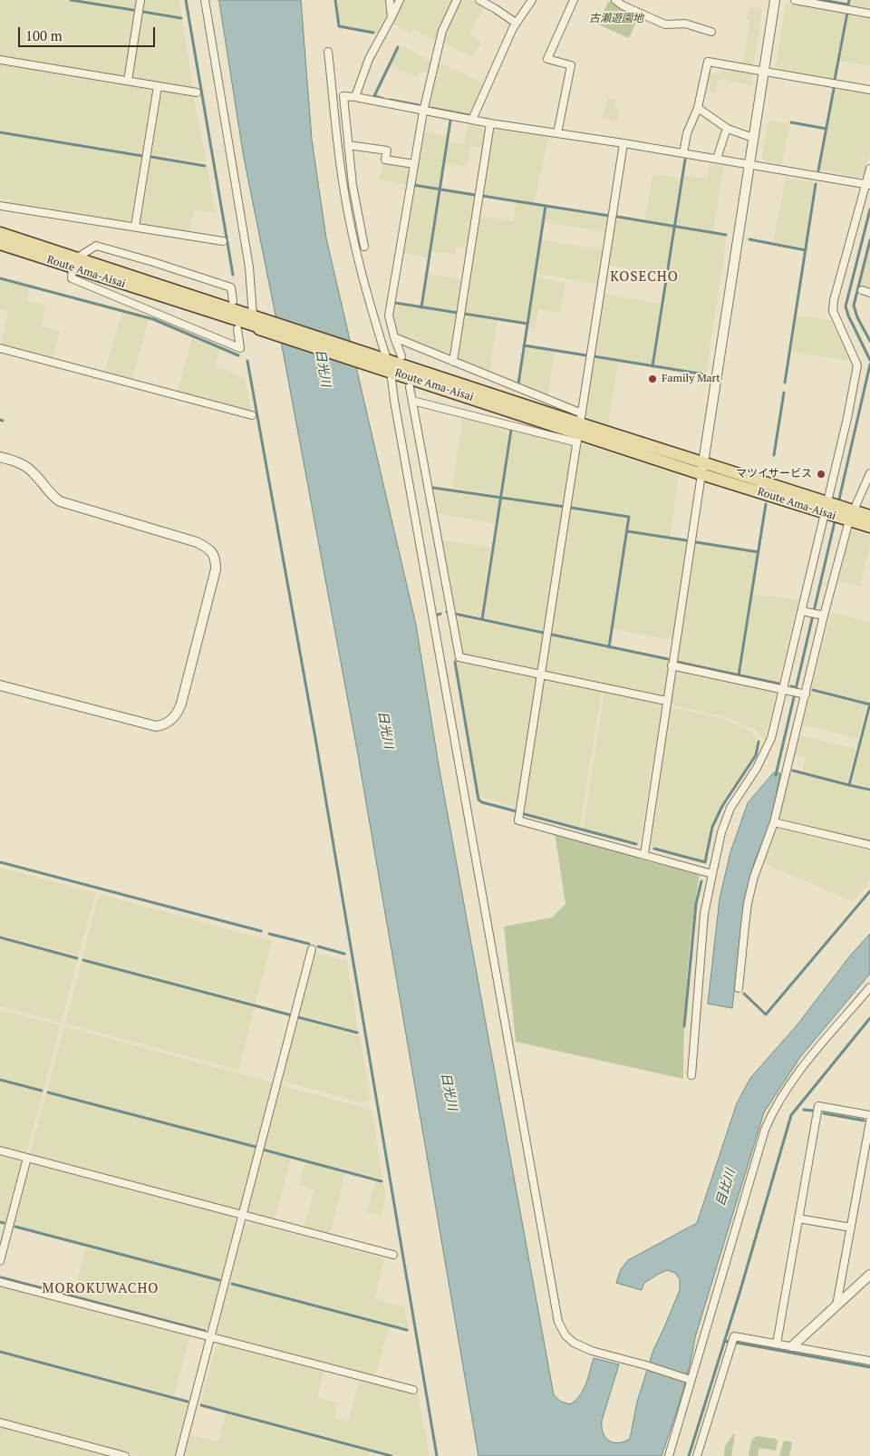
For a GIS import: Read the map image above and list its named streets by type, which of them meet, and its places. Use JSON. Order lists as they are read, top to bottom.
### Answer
{
  "streets": {
    "main road": ["Route Ama-Aisai"]
  },
  "districts": ["KOSECHO", "MOROKUWACHO"],
  "water": ["日光川", "目比川"],
  "parks": ["古瀬遊園地"],
  "places": ["Family Mart", "マツイサービス"],
  "scale_bar": "100 m"
}
